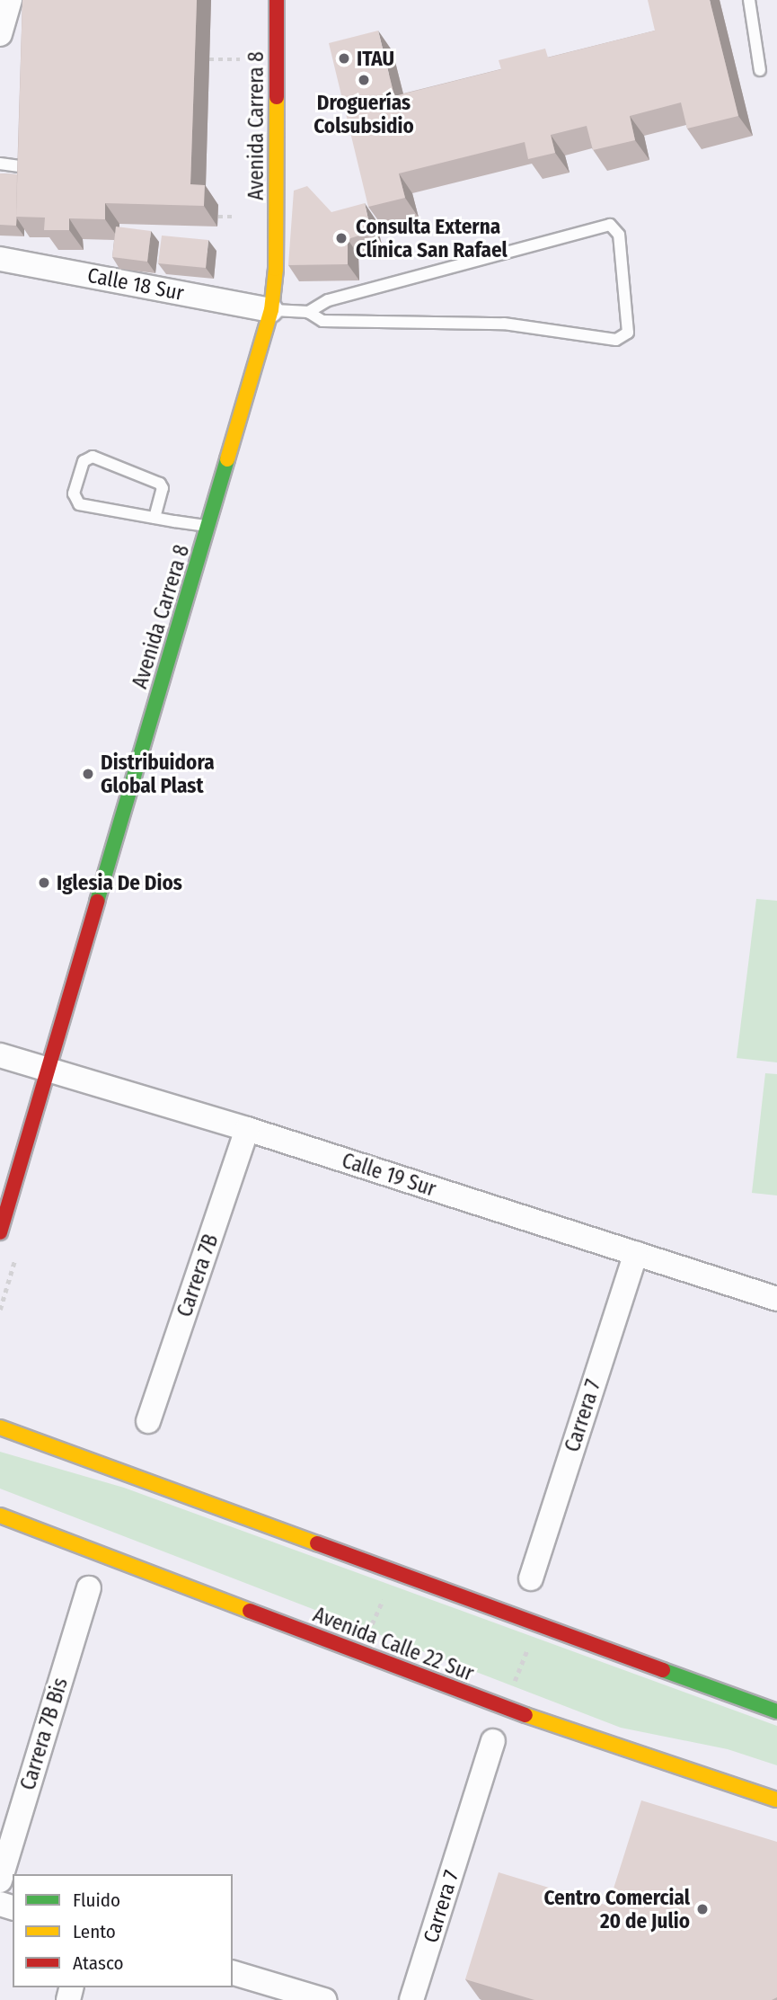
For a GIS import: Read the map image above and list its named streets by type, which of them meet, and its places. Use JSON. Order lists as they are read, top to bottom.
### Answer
{
  "streets": {
    "main road": ["Avenida Carrera 8", "Avenida Calle 22 Sur"],
    "street": [
      "Calle 18 Sur",
      "Calle 19 Sur",
      "Carrera 7B",
      "Carrera 7",
      "Carrera 7B Bis"
    ]
  },
  "crossings": [
    ["Avenida Carrera 8", "Calle 18 Sur"],
    ["Avenida Carrera 8", "Calle 19 Sur"],
    ["Calle 19 Sur", "Carrera 7B"],
    ["Calle 19 Sur", "Carrera 7"]
  ],
  "places": [
    "ITAU",
    "Droguerías Colsubsidio",
    "Consulta Externa Clínica San Rafael",
    "Distribuidora Global Plast",
    "Iglesia De Dios",
    "Centro Comercial 20 de Julio"
  ],
  "legend": ["Fluido", "Lento", "Atasco"]
}
